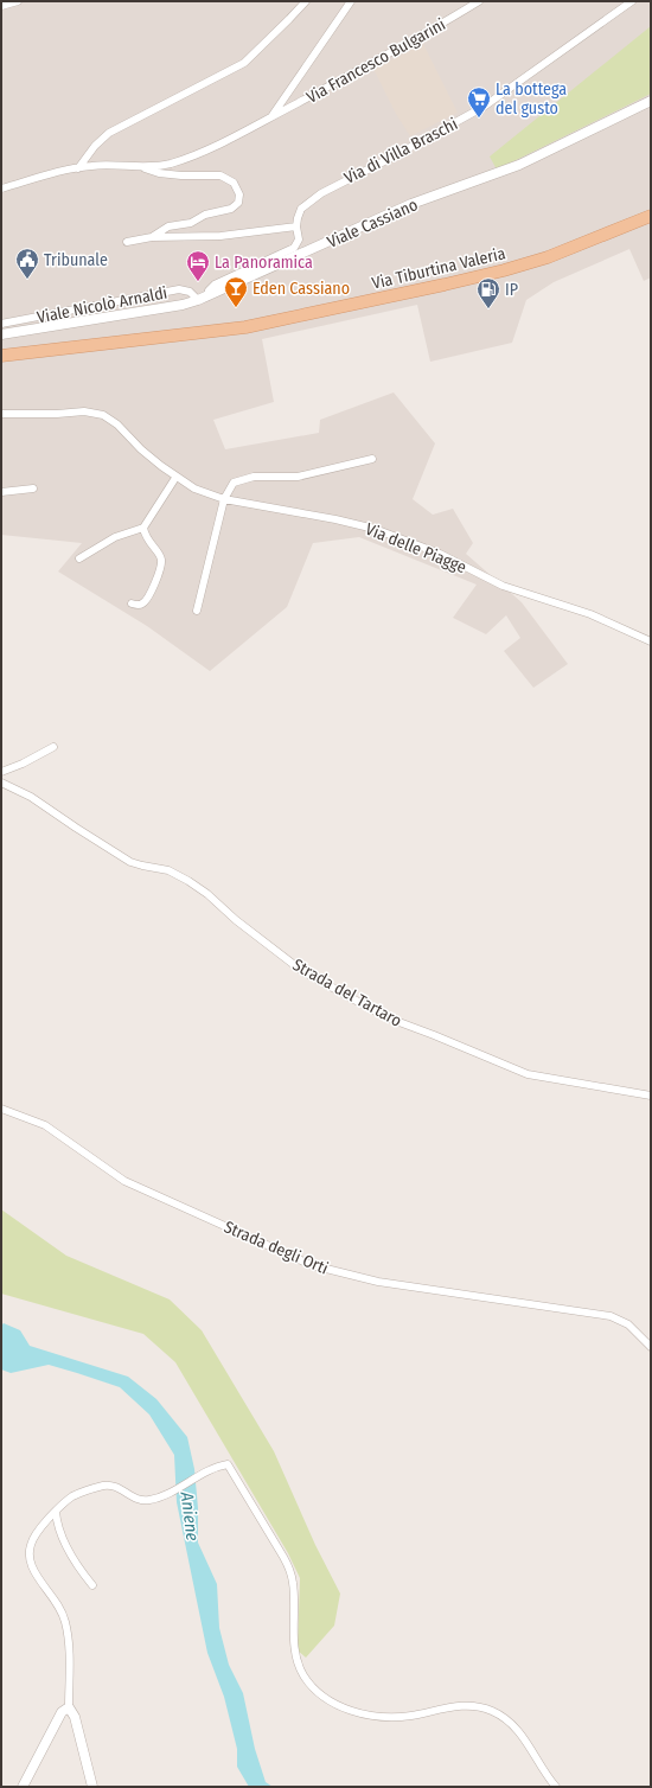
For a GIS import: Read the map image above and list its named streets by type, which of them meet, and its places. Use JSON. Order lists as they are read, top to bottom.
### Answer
{
  "streets": {
    "main road": ["Via Tiburtina Valeria"],
    "street": [
      "Via Francesco Bulgarini",
      "Via di Villa Braschi",
      "Viale Cassiano",
      "Viale Nicolò Arnaldi",
      "Via delle Piagge",
      "Strada del Tartaro",
      "Strada degli Orti"
    ]
  },
  "crossings": [
    ["Via di Villa Braschi", "Viale Cassiano"],
    ["Via di Villa Braschi", "Viale Nicolò Arnaldi"],
    ["Viale Cassiano", "Viale Nicolò Arnaldi"]
  ],
  "water": ["Aniene"],
  "places": {
    "supermarket": ["La bottega del gusto"],
    "public building": ["Tribunale"],
    "hotel": ["La Panoramica"],
    "bar": ["Eden Cassiano"],
    "fuel station": ["IP"]
  }
}
